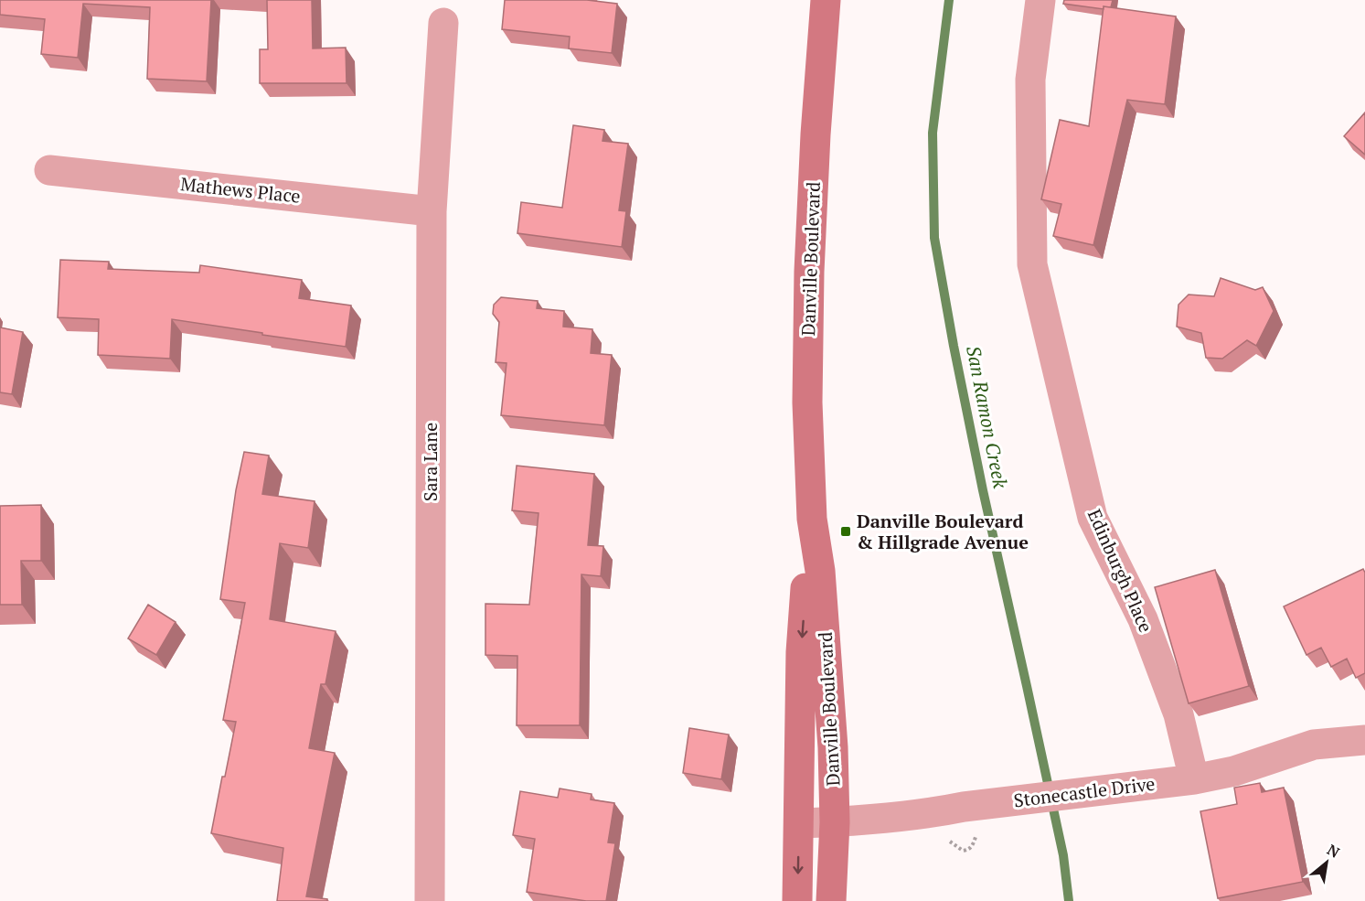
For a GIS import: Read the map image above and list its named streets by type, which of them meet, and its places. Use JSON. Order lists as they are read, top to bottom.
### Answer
{
  "streets": {
    "main road": ["Danville Boulevard"],
    "street": [
      "Mathews Place",
      "Sara Lane",
      "Edinburgh Place",
      "Stonecastle Drive"
    ]
  },
  "crossings": [
    ["Mathews Place", "Sara Lane"],
    ["Danville Boulevard", "Stonecastle Drive"],
    ["Edinburgh Place", "Stonecastle Drive"]
  ],
  "water": ["San Ramon Creek"],
  "places": {
    "transit": ["Danville Boulevard & Hillgrade Avenue"]
  },
  "north": "top right"
}
